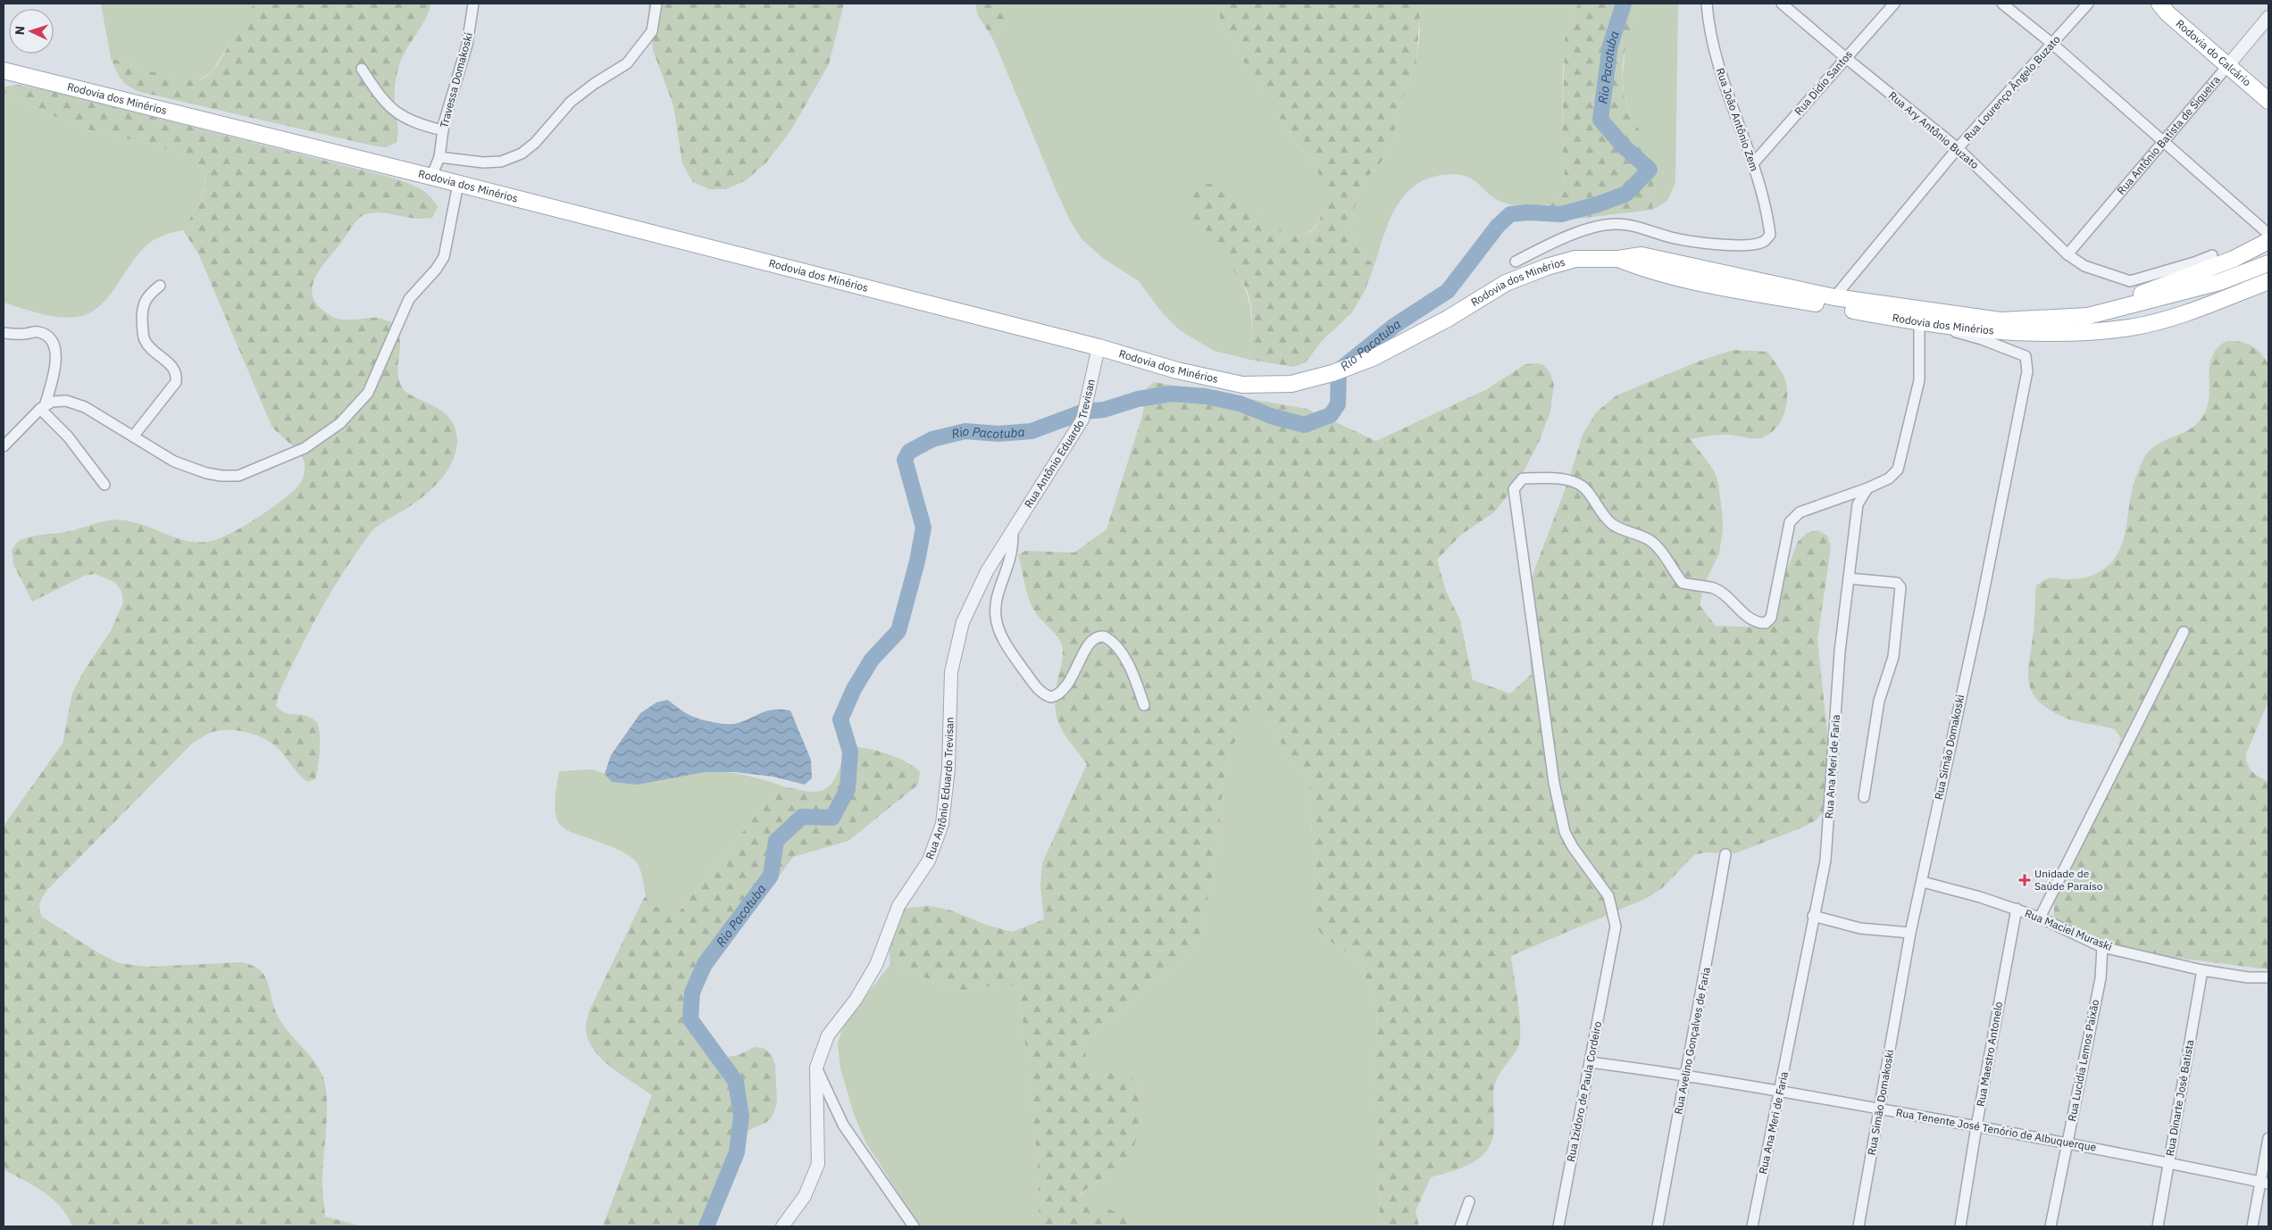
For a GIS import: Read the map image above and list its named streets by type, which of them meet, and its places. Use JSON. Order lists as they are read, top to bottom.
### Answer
{
  "streets": {
    "main road": ["Rodovia do Calcário", "Rodovia dos Minérios"],
    "street": [
      "Travessa Domakoski",
      "Rua Didio Santos",
      "Rua Lourenço Ângelo Buzato",
      "Rua João Antônio Zem",
      "Rua Ary Antônio Buzato",
      "Rua Antônio Batista de Siqueira",
      "Rua Antônio Eduardo Trevisan",
      "Rua Simão Domakoski",
      "Rua Ana Meri de Faria",
      "Rua Maciel Muraski",
      "Rua Avelino Gonçalves de Faria",
      "Rua Maestro Antonelo",
      "Rua Lucidia Lemos Paixão",
      "Rua Izidoro de Paula Cordeiro",
      "Rua Dinarte José Batista",
      "Rua Tenente José Tenório de Albuquerque"
    ]
  },
  "crossings": [
    ["Rodovia do Calcário", "Rua Antônio Batista de Siqueira"],
    ["Travessa Domakoski", "Rodovia dos Minérios"],
    ["Rua Didio Santos", "Rua João Antônio Zem"],
    ["Rua Didio Santos", "Rua Ary Antônio Buzato"],
    ["Rua Lourenço Ângelo Buzato", "Rodovia dos Minérios"],
    ["Rua Lourenço Ângelo Buzato", "Rua Ary Antônio Buzato"],
    ["Rodovia dos Minérios", "Rua Antônio Eduardo Trevisan"],
    ["Rodovia dos Minérios", "Rua Simão Domakoski"],
    ["Rua Ary Antônio Buzato", "Rua Antônio Batista de Siqueira"],
    ["Rua Simão Domakoski", "Rua Maciel Muraski"],
    ["Rua Simão Domakoski", "Rua Tenente José Tenório de Albuquerque"],
    ["Rua Ana Meri de Faria", "Rua Izidoro de Paula Cordeiro"],
    ["Rua Ana Meri de Faria", "Rua Tenente José Tenório de Albuquerque"],
    ["Rua Maciel Muraski", "Rua Maestro Antonelo"],
    ["Rua Maciel Muraski", "Rua Lucidia Lemos Paixão"],
    ["Rua Maciel Muraski", "Rua Dinarte José Batista"],
    ["Rua Avelino Gonçalves de Faria", "Rua Tenente José Tenório de Albuquerque"],
    ["Rua Maestro Antonelo", "Rua Tenente José Tenório de Albuquerque"],
    ["Rua Lucidia Lemos Paixão", "Rua Tenente José Tenório de Albuquerque"],
    ["Rua Izidoro de Paula Cordeiro", "Rua Tenente José Tenório de Albuquerque"],
    ["Rua Dinarte José Batista", "Rua Tenente José Tenório de Albuquerque"]
  ],
  "water": ["Rio Pacotuba"],
  "places": {
    "health": ["Unidade de Saúde Paraíso"]
  },
  "north": "left"
}
